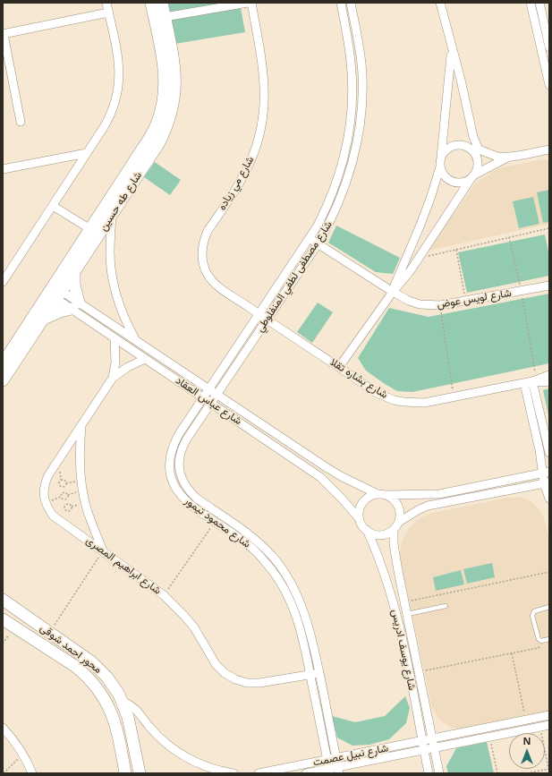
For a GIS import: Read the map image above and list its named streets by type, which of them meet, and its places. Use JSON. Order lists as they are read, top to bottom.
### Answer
{
  "streets": {
    "street": [
      "شارع مي زياده",
      "شارع طه حسين",
      "شارع مصطفى لطفي المنفلوطي",
      "شارع لويس عوض",
      "شارع بشاره تقلا",
      "شارع عباس العقاد",
      "شارع محمود تيمور",
      "شارع ابراهيم المصرى",
      "محور احمد شوقى",
      "شارع يوسف ادريس",
      "شارع نبيل عصمت"
    ]
  },
  "crossings": [
    ["شارع مي زياده", "شارع مصطفى لطفي المنفلوطي"],
    ["شارع مي زياده", "شارع بشاره تقلا"],
    ["شارع طه حسين", "شارع عباس العقاد"],
    ["شارع مصطفى لطفي المنفلوطي", "شارع لويس عوض"],
    ["شارع مصطفى لطفي المنفلوطي", "شارع بشاره تقلا"],
    ["شارع مصطفى لطفي المنفلوطي", "شارع عباس العقاد"],
    ["شارع مصطفى لطفي المنفلوطي", "شارع محمود تيمور"],
    ["شارع عباس العقاد", "شارع محمود تيمور"],
    ["شارع عباس العقاد", "شارع ابراهيم المصرى"],
    ["شارع عباس العقاد", "شارع يوسف ادريس"],
    ["شارع محمود تيمور", "شارع ابراهيم المصرى"],
    ["شارع محمود تيمور", "شارع نبيل عصمت"],
    ["شارع يوسف ادريس", "شارع نبيل عصمت"]
  ],
  "north": "top"
}
